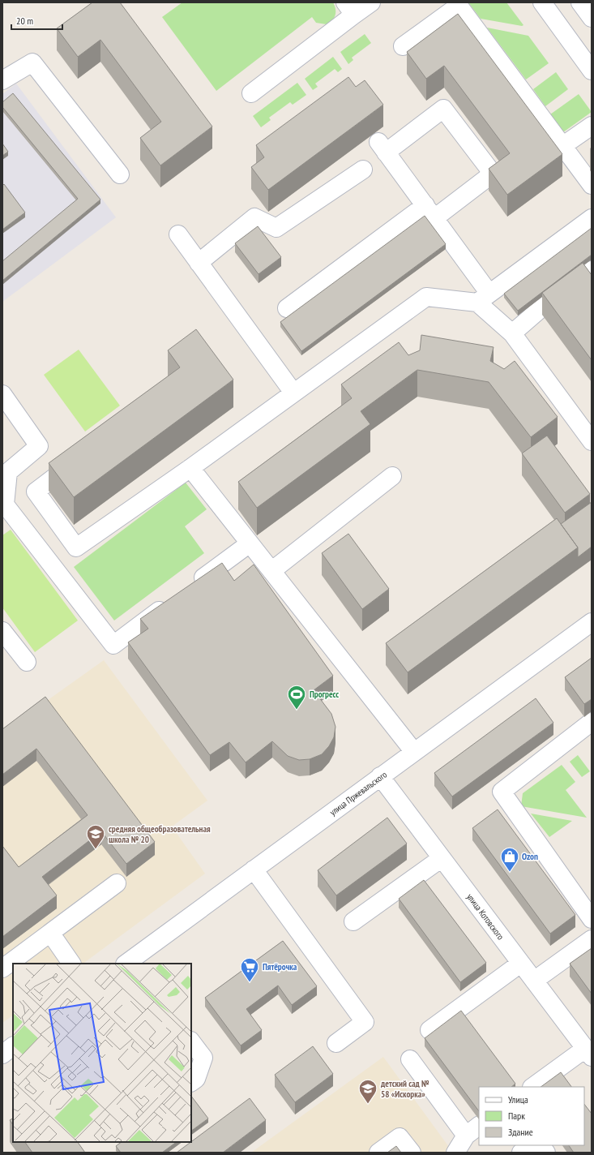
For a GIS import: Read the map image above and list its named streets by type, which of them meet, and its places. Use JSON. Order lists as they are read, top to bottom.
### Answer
{
  "streets": {
    "street": ["улица Пржевальского", "улица Котовского"]
  },
  "crossings": [
    ["улица Пржевальского", "улица Котовского"]
  ],
  "places": {
    "sports": ["Прогресс"],
    "school or university": ["средняя общеобразовательная школа № 20", "детский сад № 58 «Искорка»"],
    "shop": ["Ozon"],
    "supermarket": ["Пятёрочка"]
  },
  "legend": ["Улица", "Парк", "Здание"],
  "scale_bar": "20 m"
}
